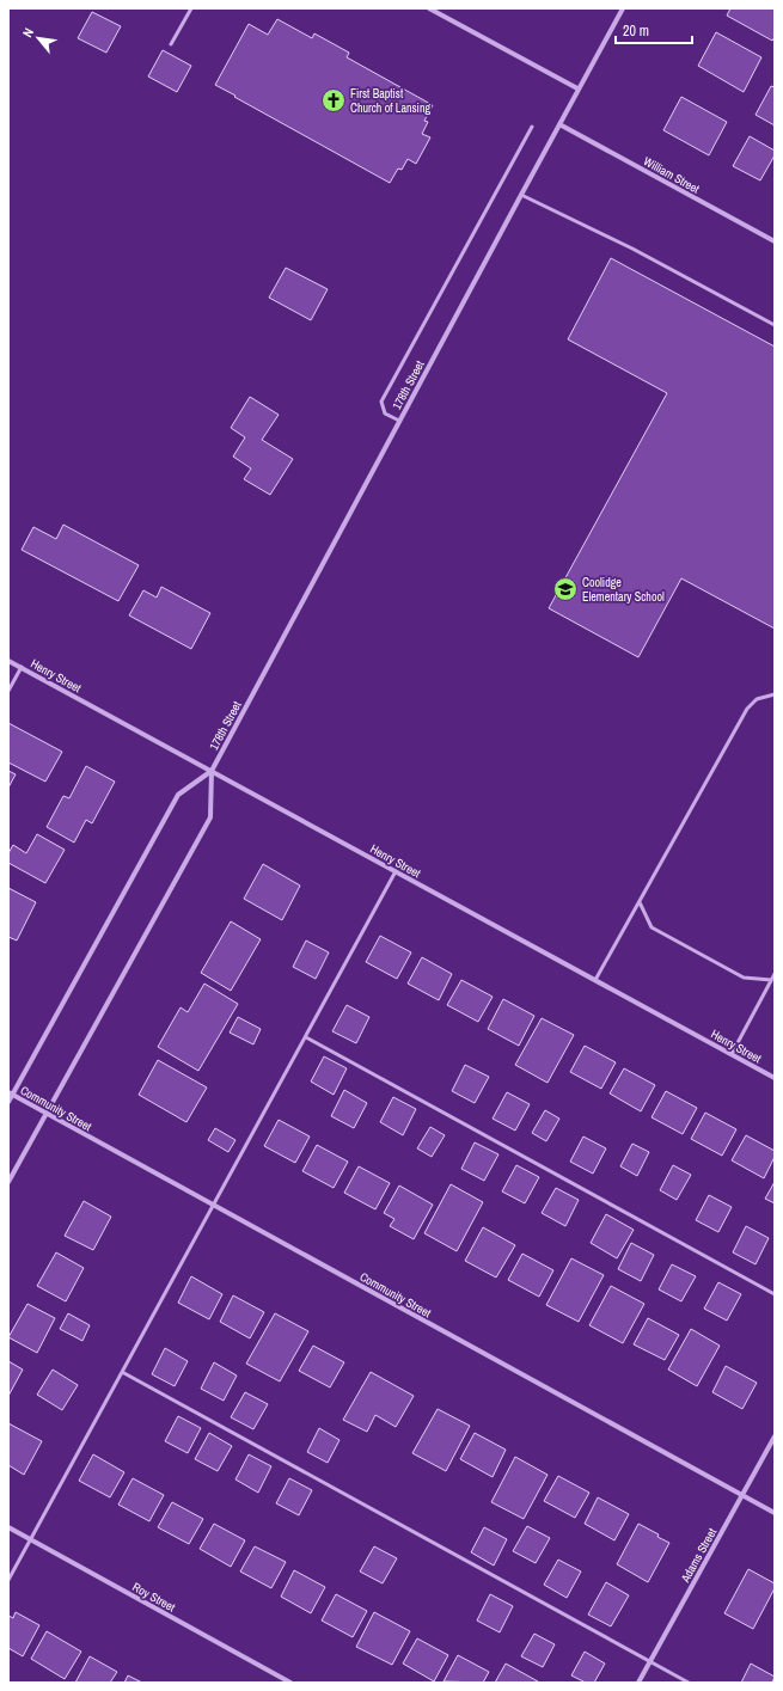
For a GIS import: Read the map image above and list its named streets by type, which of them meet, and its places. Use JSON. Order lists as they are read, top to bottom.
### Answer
{
  "streets": {
    "street": [
      "William Street",
      "178th Street",
      "Henry Street",
      "Community Street",
      "Adams Street",
      "Roy Street"
    ]
  },
  "crossings": [
    ["William Street", "178th Street"],
    ["178th Street", "Henry Street"],
    ["178th Street", "Community Street"],
    ["Community Street", "Adams Street"]
  ],
  "places": {
    "church": ["First Baptist Church of Lansing"],
    "school or university": ["Coolidge Elementary School"]
  },
  "scale_bar": "20 m",
  "north": "top left"
}
